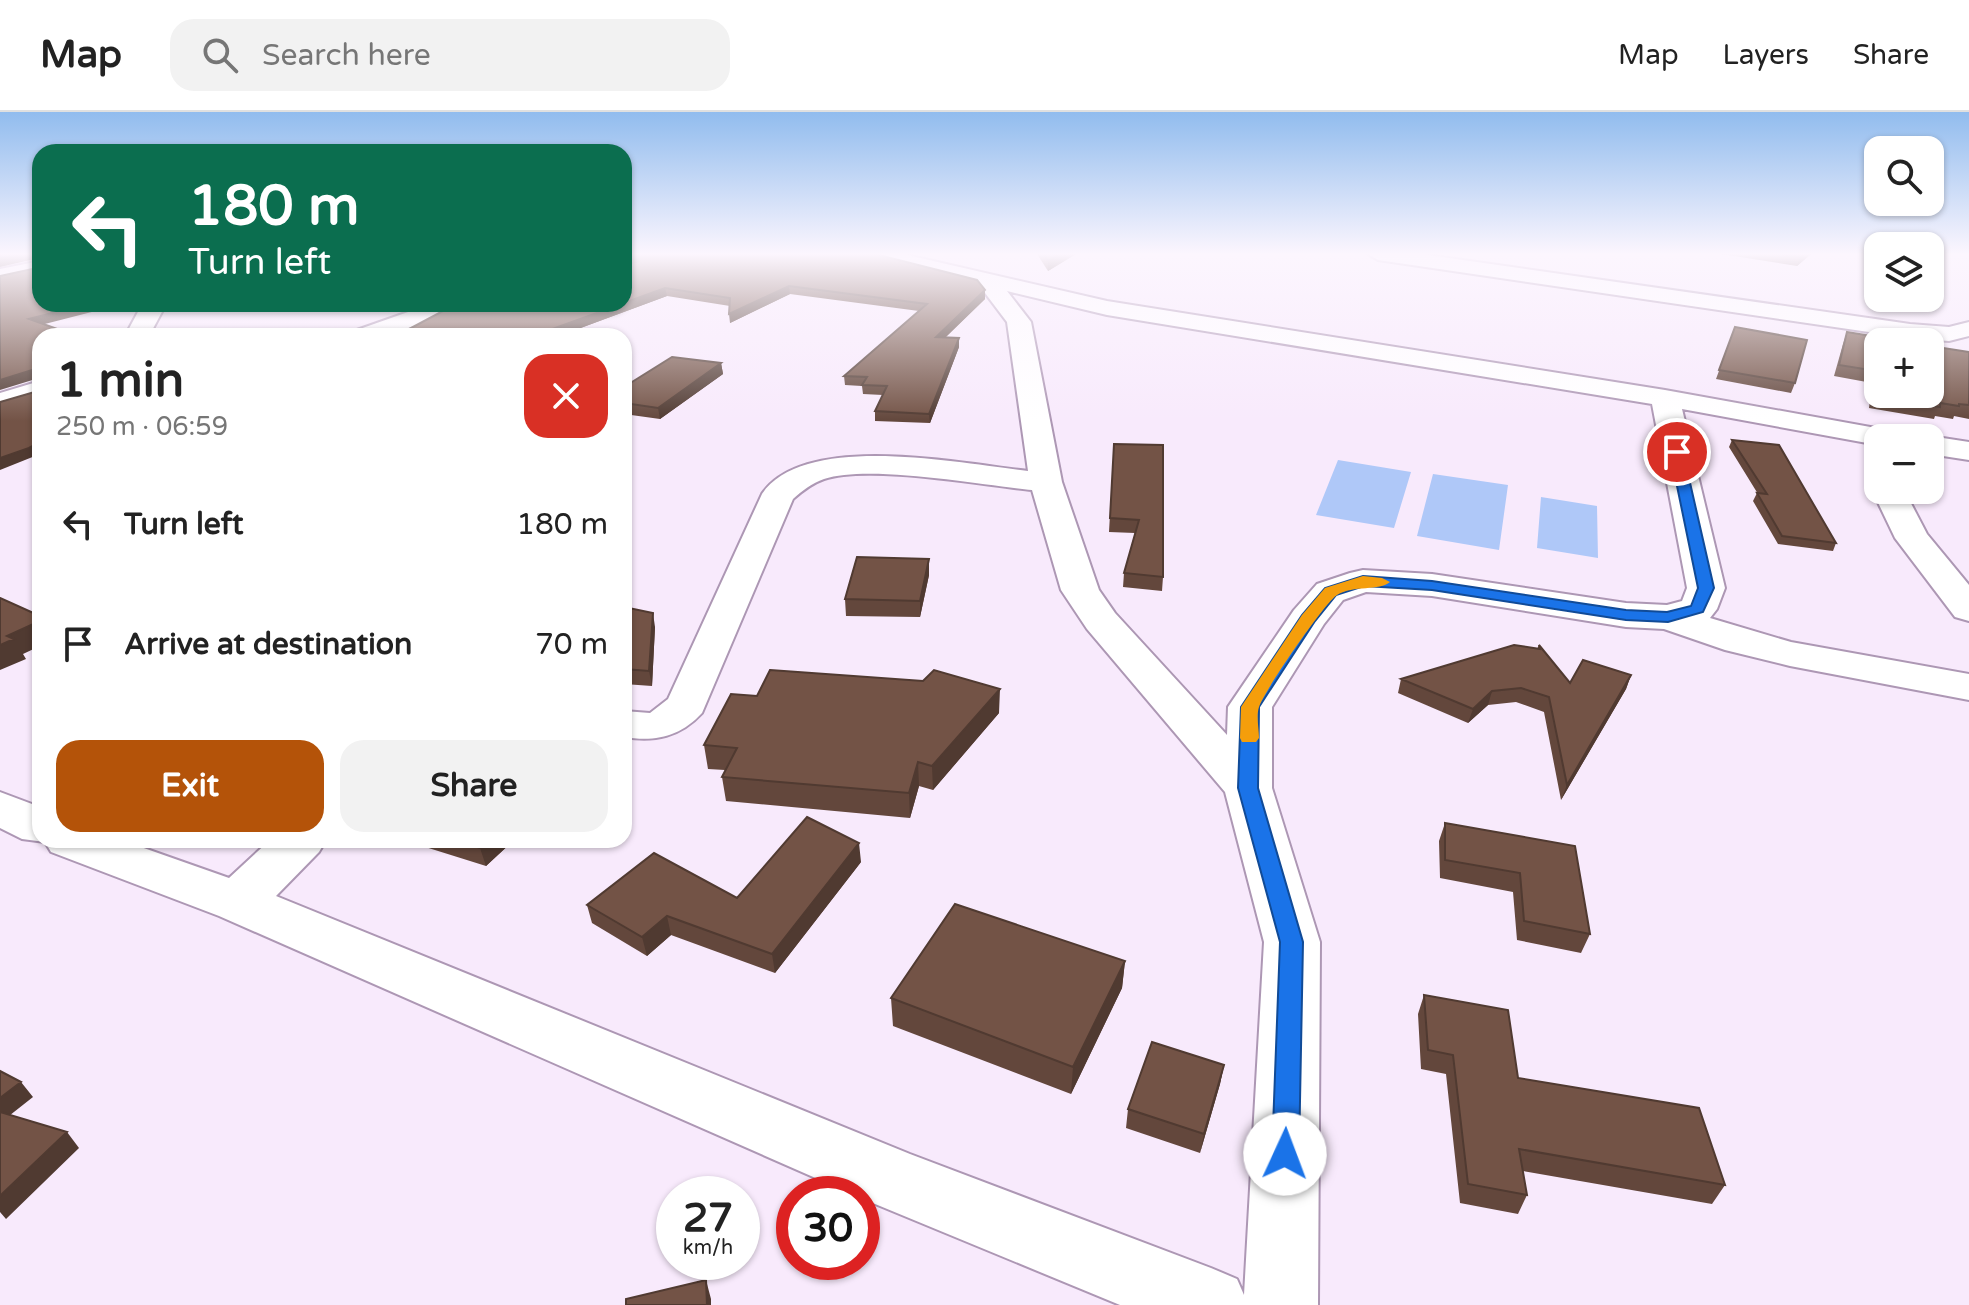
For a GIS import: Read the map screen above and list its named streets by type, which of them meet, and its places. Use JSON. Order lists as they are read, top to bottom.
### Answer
{
  "page": {
    "header": "Map",
    "search": "Search here",
    "nav": ["Map", "Layers", "Share"],
    "map_buttons": ["+", "−"],
    "turn": ["180 m", "Turn left"],
    "heading": ["1 min", "250 m · 06:59"],
    "list": [
      {
        "name": "Turn left",
        "value": "180 m"
      },
      {
        "name": "Arrive at destination",
        "value": "70 m"
      }
    ],
    "buttons": ["Exit", "Share"],
    "speed": "27 km/h",
    "limit": "30"
  }
}
